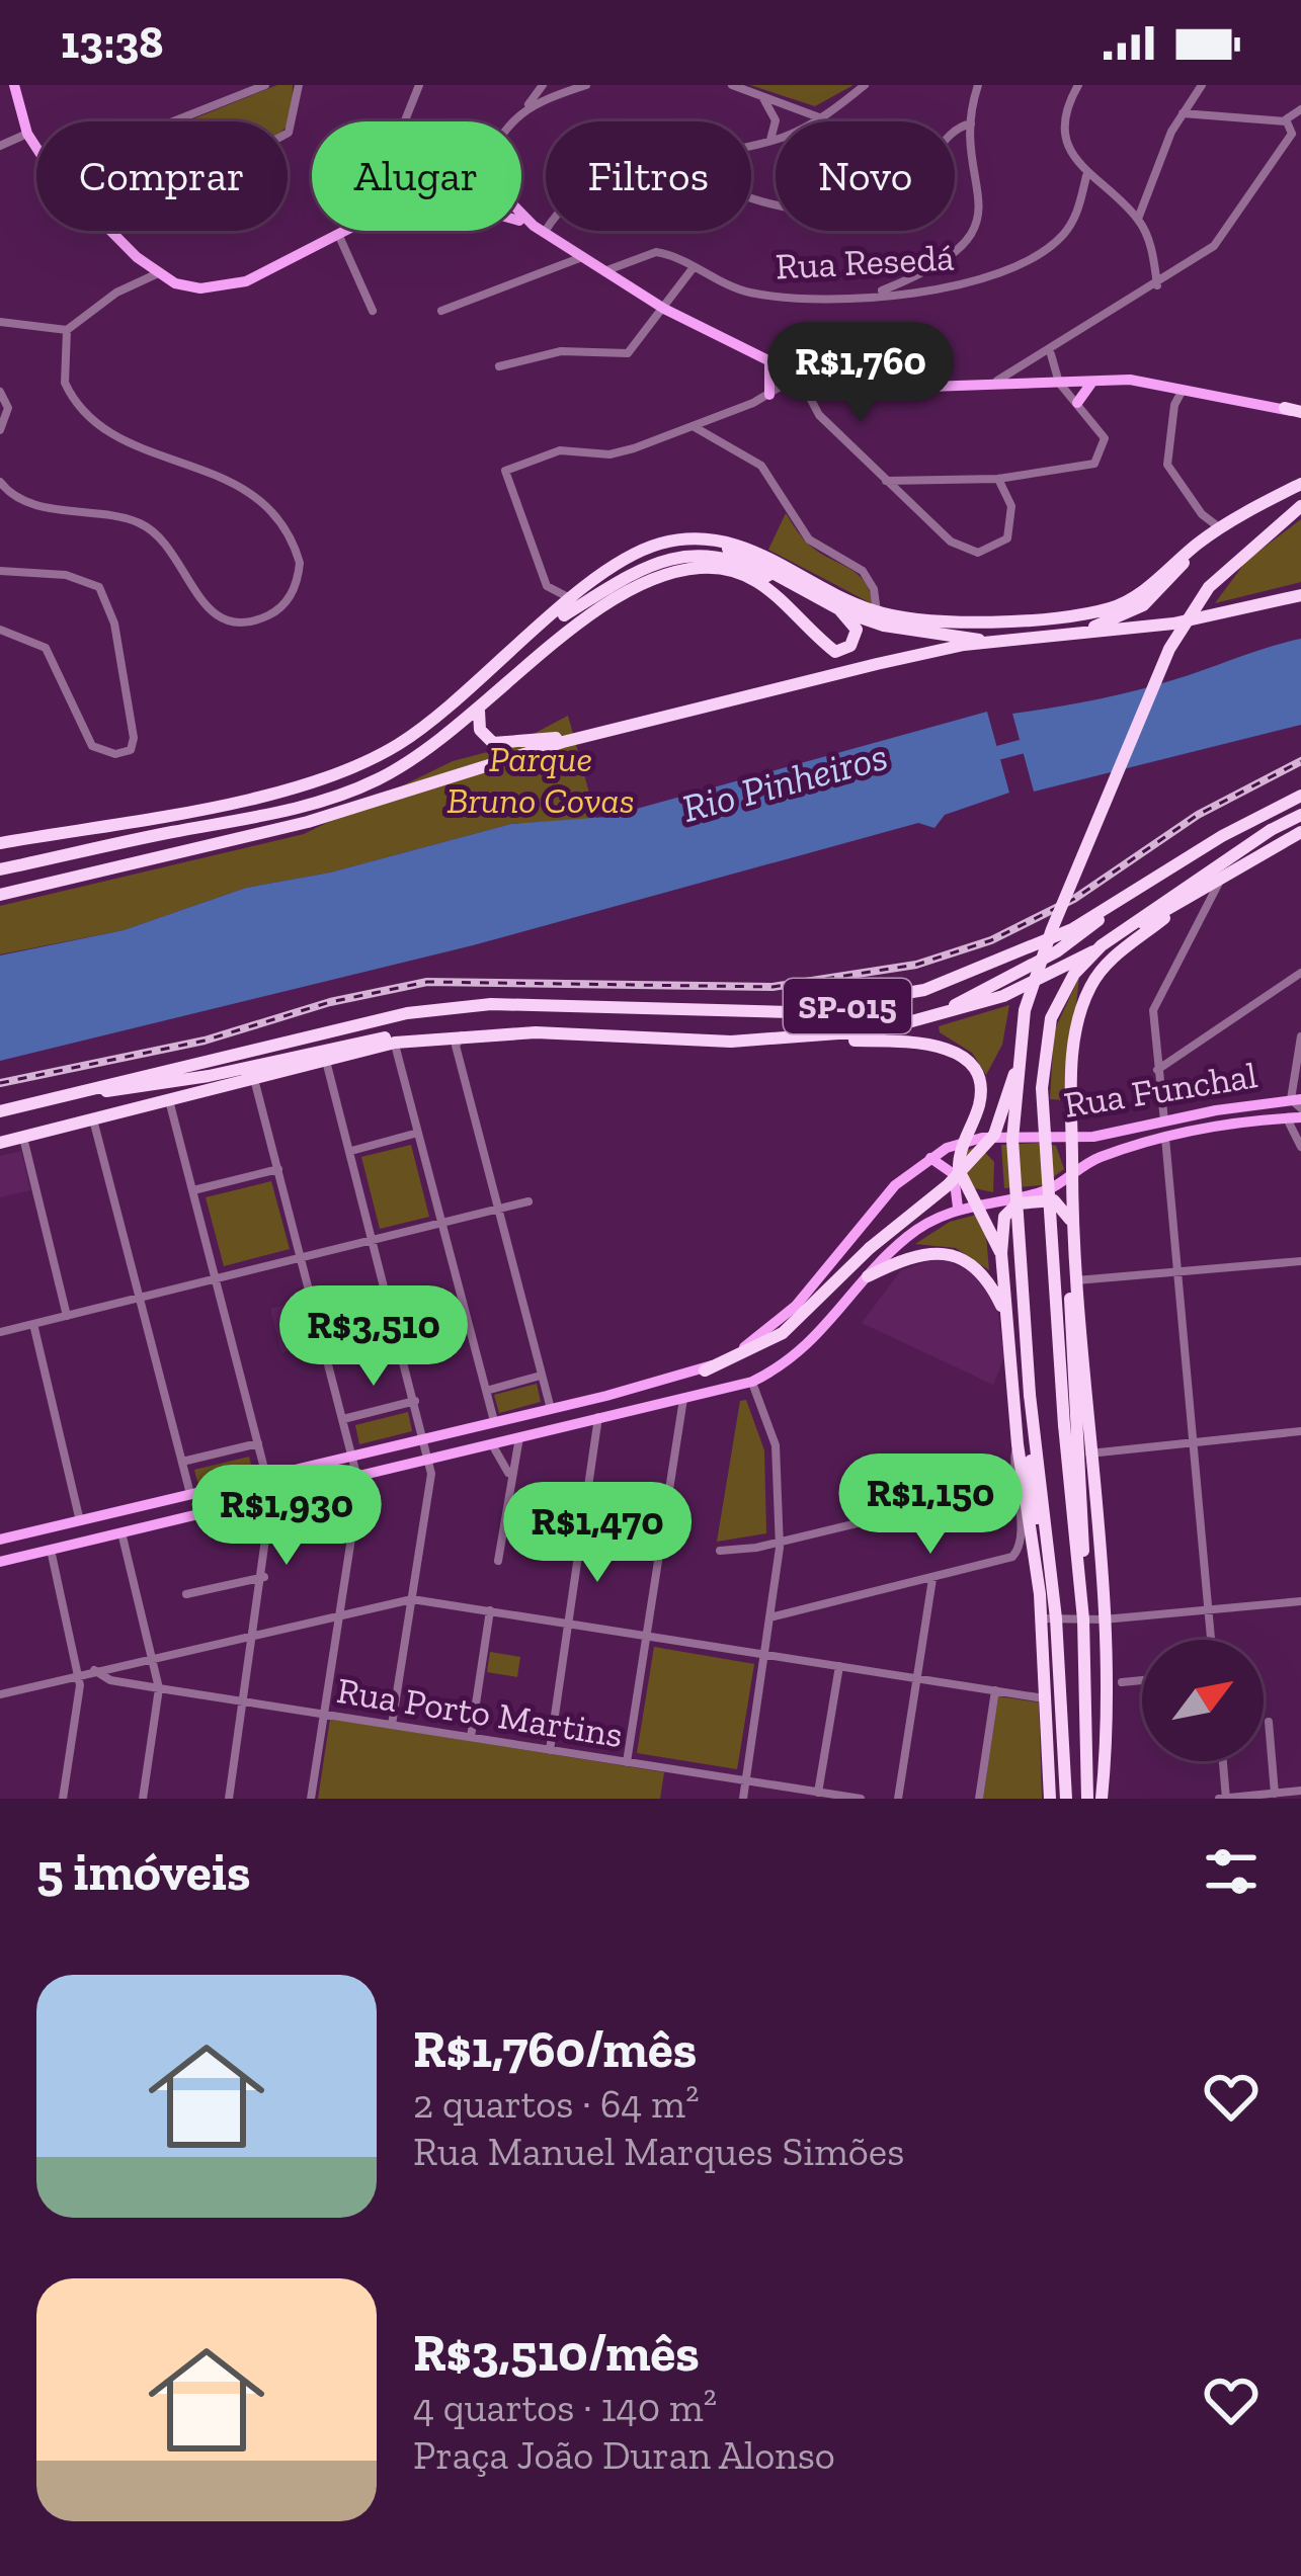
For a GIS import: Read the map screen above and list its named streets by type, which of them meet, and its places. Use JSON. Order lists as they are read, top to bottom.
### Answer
{
  "streets": {
    "highway": ["SP-015"],
    "main road": ["Rua Funchal"],
    "street": ["Rua Resedá", "Rua Porto Martins"]
  },
  "water": ["Rio Pinheiros"],
  "parks": ["Parque Bruno Covas"],
  "north": "top right",
  "page": {
    "status": "13:38",
    "chip": [
      "Comprar",
      "Alugar",
      "Filtros",
      "Novo"
    ],
    "price": [
      "R$1,760",
      "R$3,510",
      "R$1,150",
      "R$1,930",
      "R$1,470"
    ],
    "heading": "5 imóveis",
    "list": [
      {
        "name": "R$1,760/mês",
        "note": "2 quartos · 64 m² · Rua Manuel Marques Simões"
      },
      {
        "name": "R$3,510/mês",
        "note": "4 quartos · 140 m² · Praça João Duran Alonso"
      }
    ]
  }
}
